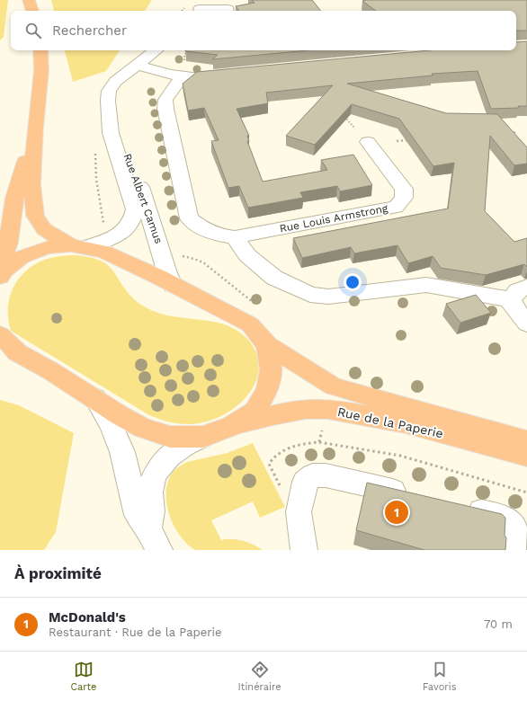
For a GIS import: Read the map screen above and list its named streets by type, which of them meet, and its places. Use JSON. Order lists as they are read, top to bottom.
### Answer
{
  "streets": {
    "main road": ["Rue de la Paperie"],
    "street": ["Rue Albert Camus", "Rue Louis Armstrong"]
  },
  "page": {
    "search": "Rechercher",
    "pins": "1",
    "heading": "À proximité",
    "list": [
      {
        "mark": "1",
        "name": "McDonald's",
        "note": "Restaurant · Rue de la Paperie",
        "value": "70 m"
      }
    ],
    "nav": ["Carte", "Itinéraire", "Favoris"]
  }
}
